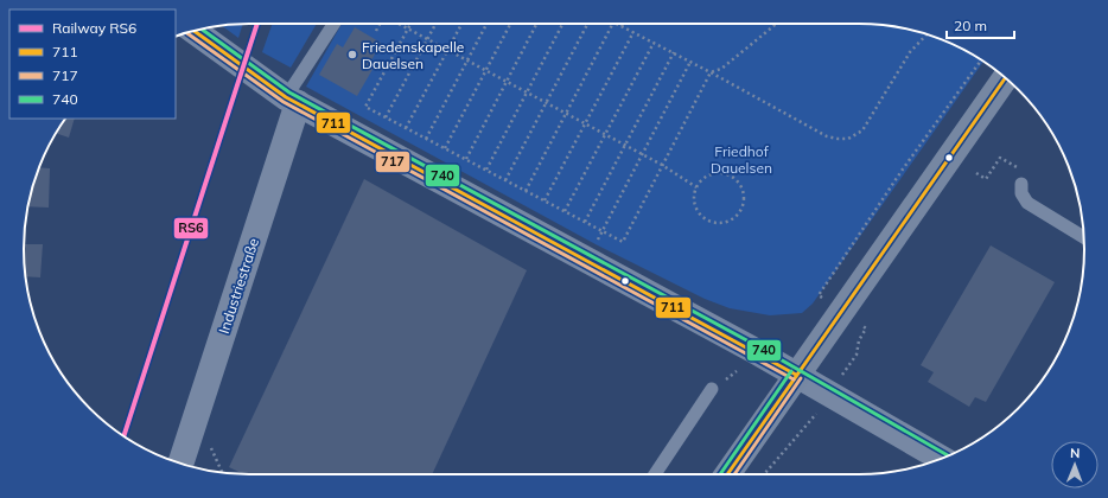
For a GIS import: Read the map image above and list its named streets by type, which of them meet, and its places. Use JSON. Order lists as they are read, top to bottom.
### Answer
{
  "streets": {
    "street": ["Industriestraße"]
  },
  "parks": ["Friedhof Dauelsen"],
  "places": ["Friedenskapelle Dauelsen"],
  "lines": [
    "rail line RS6",
    "transit line 740",
    "transit line 711",
    "transit line 717"
  ],
  "legend": [
    "Railway RS6",
    "711",
    "717",
    "740"
  ],
  "scale_bar": "20 m",
  "north": "top"
}
